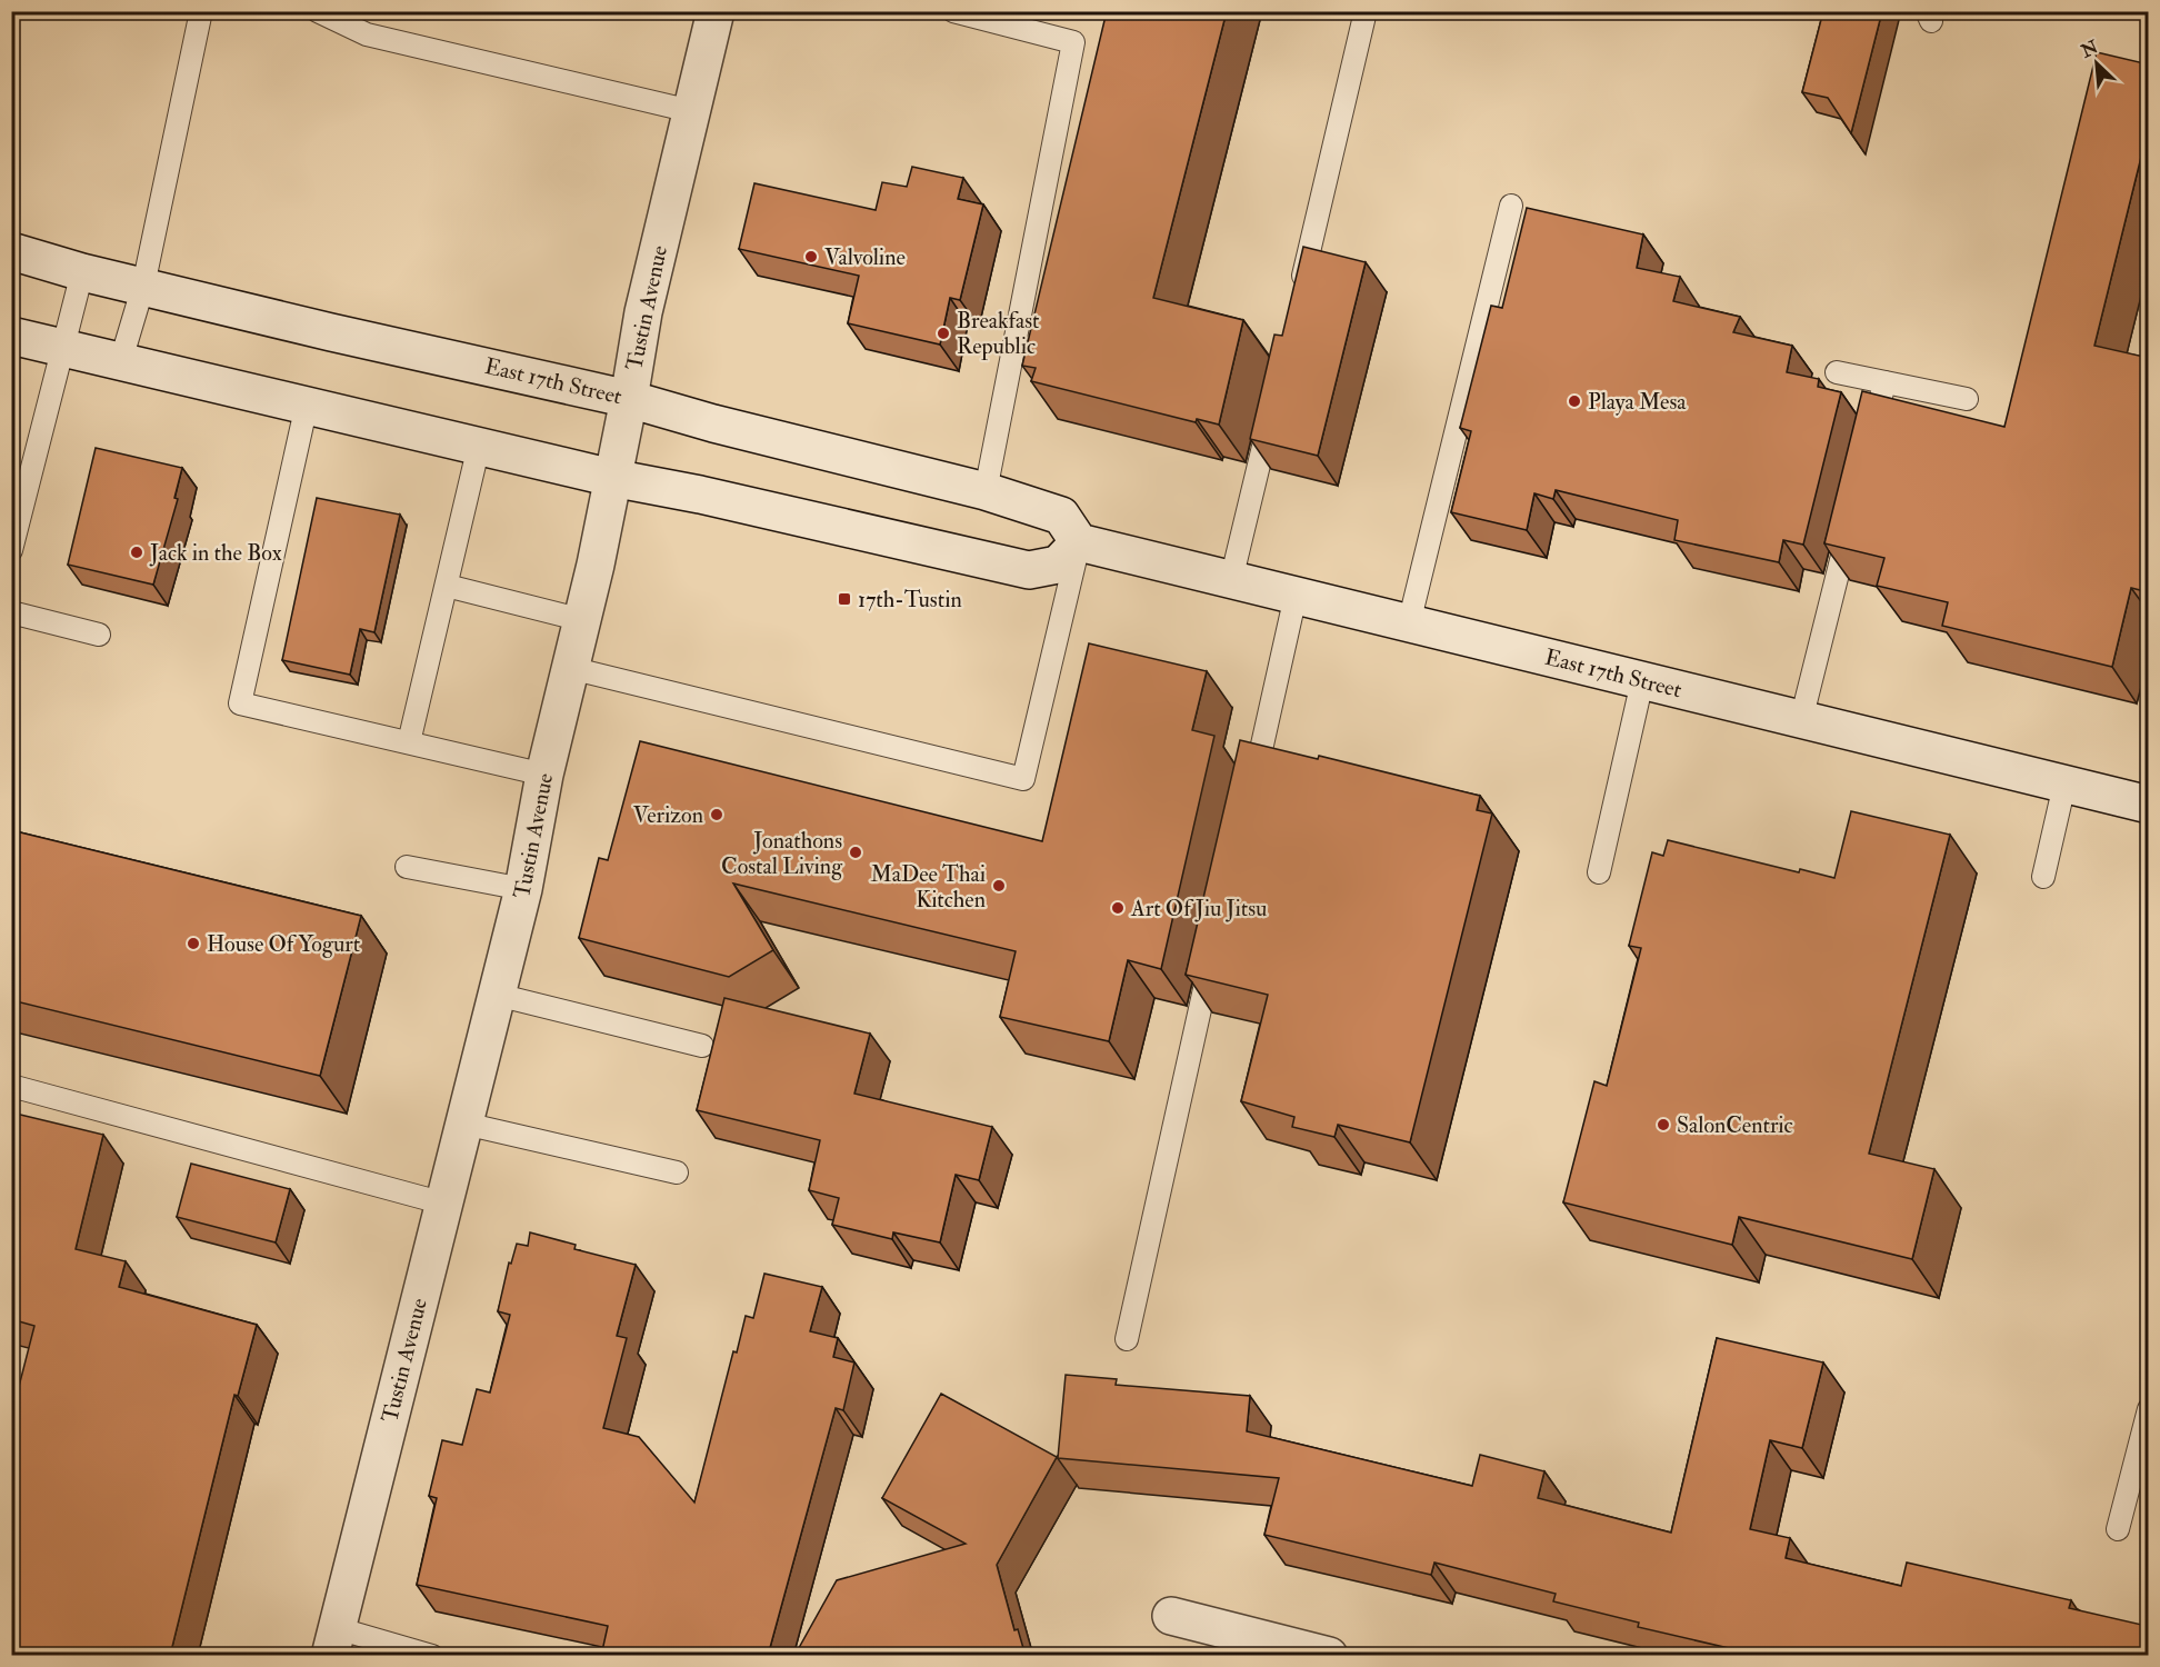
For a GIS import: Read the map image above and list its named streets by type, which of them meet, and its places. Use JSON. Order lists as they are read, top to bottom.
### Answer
{
  "streets": {
    "main road": ["Tustin Avenue", "East 17th Street"]
  },
  "crossings": [
    ["Tustin Avenue", "East 17th Street"]
  ],
  "places": {
    "other": [
      "Valvoline",
      "Breakfast Republic",
      "Playa Mesa",
      "Jack in the Box",
      "Verizon",
      "Jonathons Costal Living",
      "MaDee Thai Kitchen",
      "Art Of Jiu Jitsu",
      "House Of Yogurt",
      "SalonCentric"
    ],
    "transit": ["17th-Tustin"]
  },
  "north": "top left"
}
